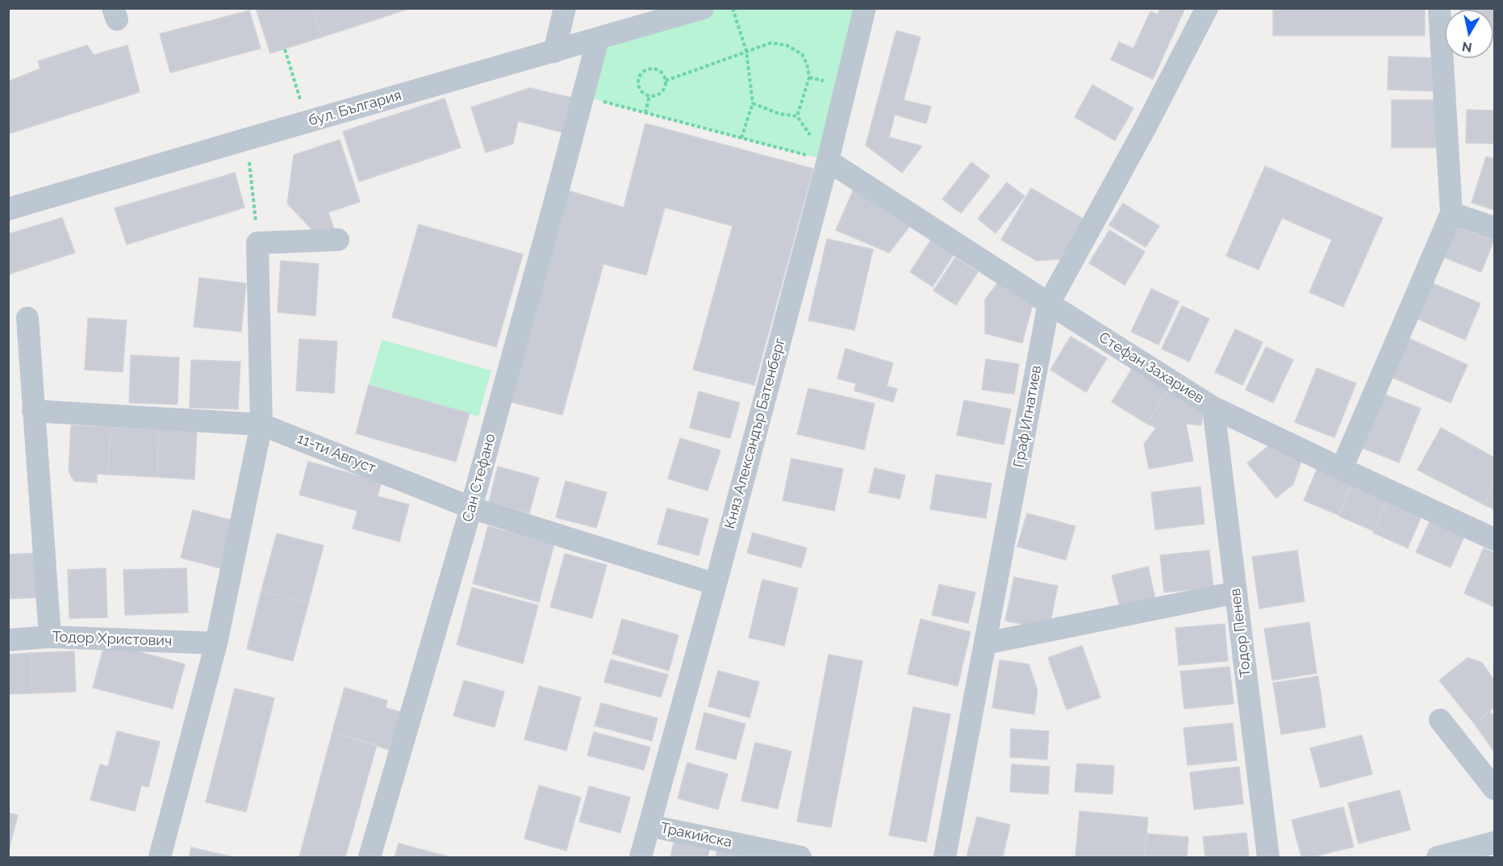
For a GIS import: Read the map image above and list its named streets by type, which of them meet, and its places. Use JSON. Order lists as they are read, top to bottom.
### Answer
{
  "streets": {
    "street": [
      "бул. България",
      "Стефан Захариев",
      "Граф Игнатиев",
      "Княз Александър Батенберг",
      "11-ти Август",
      "Сан Стефано",
      "Тодор Пенев",
      "Тодор Христович",
      "Тракийска"
    ]
  },
  "crossings": [
    ["бул. България", "Сан Стефано"],
    ["Стефан Захариев", "Граф Игнатиев"],
    ["Стефан Захариев", "Княз Александър Батенберг"],
    ["Стефан Захариев", "Тодор Пенев"],
    ["Княз Александър Батенберг", "11-ти Август"],
    ["Княз Александър Батенберг", "Тракийска"],
    ["11-ти Август", "Сан Стефано"]
  ],
  "north": "bottom"
}
